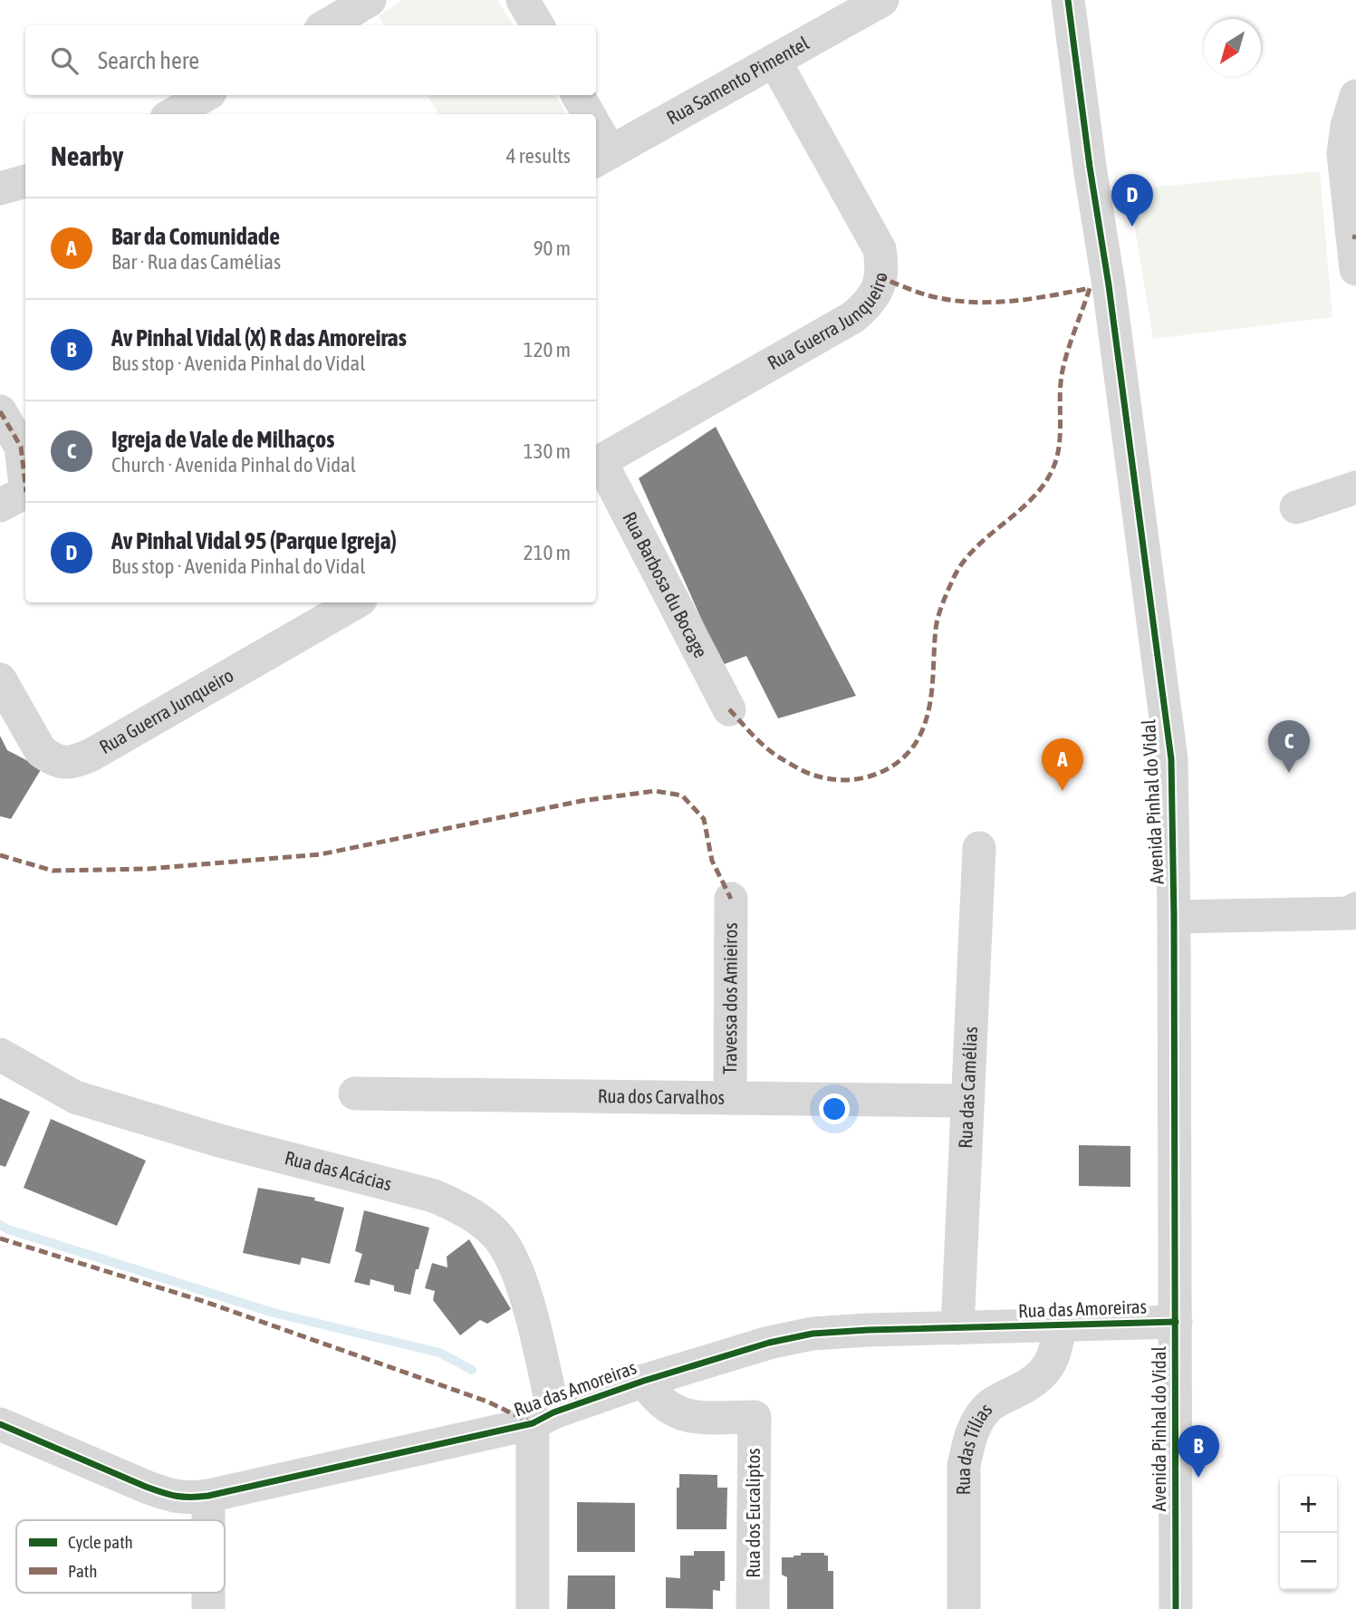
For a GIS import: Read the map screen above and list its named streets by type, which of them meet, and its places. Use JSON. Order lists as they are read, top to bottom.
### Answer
{
  "streets": {
    "street": [
      "Rua Samento Pimentel",
      "Rua Guerra Junqueiro",
      "Rua Barbosa du Bocage",
      "Avenida Pinhal do Vidal",
      "Travessa dos Amieiros",
      "Rua das Camélias",
      "Rua dos Carvalhos",
      "Rua das Acácias",
      "Rua das Amoreiras",
      "Rua das Tílias",
      "Rua dos Eucaliptos"
    ]
  },
  "crossings": [
    ["Rua Samento Pimentel", "Rua Guerra Junqueiro"],
    ["Rua Guerra Junqueiro", "Rua Barbosa du Bocage"],
    ["Avenida Pinhal do Vidal", "Rua das Amoreiras"],
    ["Travessa dos Amieiros", "Rua dos Carvalhos"],
    ["Rua das Camélias", "Rua dos Carvalhos"],
    ["Rua das Camélias", "Rua das Amoreiras"],
    ["Rua das Acácias", "Rua das Amoreiras"],
    ["Rua das Amoreiras", "Rua das Tílias"],
    ["Rua das Amoreiras", "Rua dos Eucaliptos"]
  ],
  "legend": ["Cycle path", "Path"],
  "north": "bottom left",
  "page": {
    "search": "Search here",
    "heading": ["Nearby", "4 results"],
    "pins": [
      "D",
      "C",
      "A",
      "B"
    ],
    "list": [
      {
        "mark": "A",
        "name": "Bar da Comunidade",
        "note": "Bar · Rua das Camélias",
        "value": "90 m"
      },
      {
        "mark": "B",
        "name": "Av Pinhal Vidal (X) R das Amoreiras",
        "note": "Bus stop · Avenida Pinhal do Vidal",
        "value": "120 m"
      },
      {
        "mark": "C",
        "name": "Igreja de Vale de Milhaços",
        "note": "Church · Avenida Pinhal do Vidal",
        "value": "130 m"
      },
      {
        "mark": "D",
        "name": "Av Pinhal Vidal 95 (Parque Igreja)",
        "note": "Bus stop · Avenida Pinhal do Vidal",
        "value": "210 m"
      }
    ],
    "map_buttons": ["+", "−"]
  }
}
